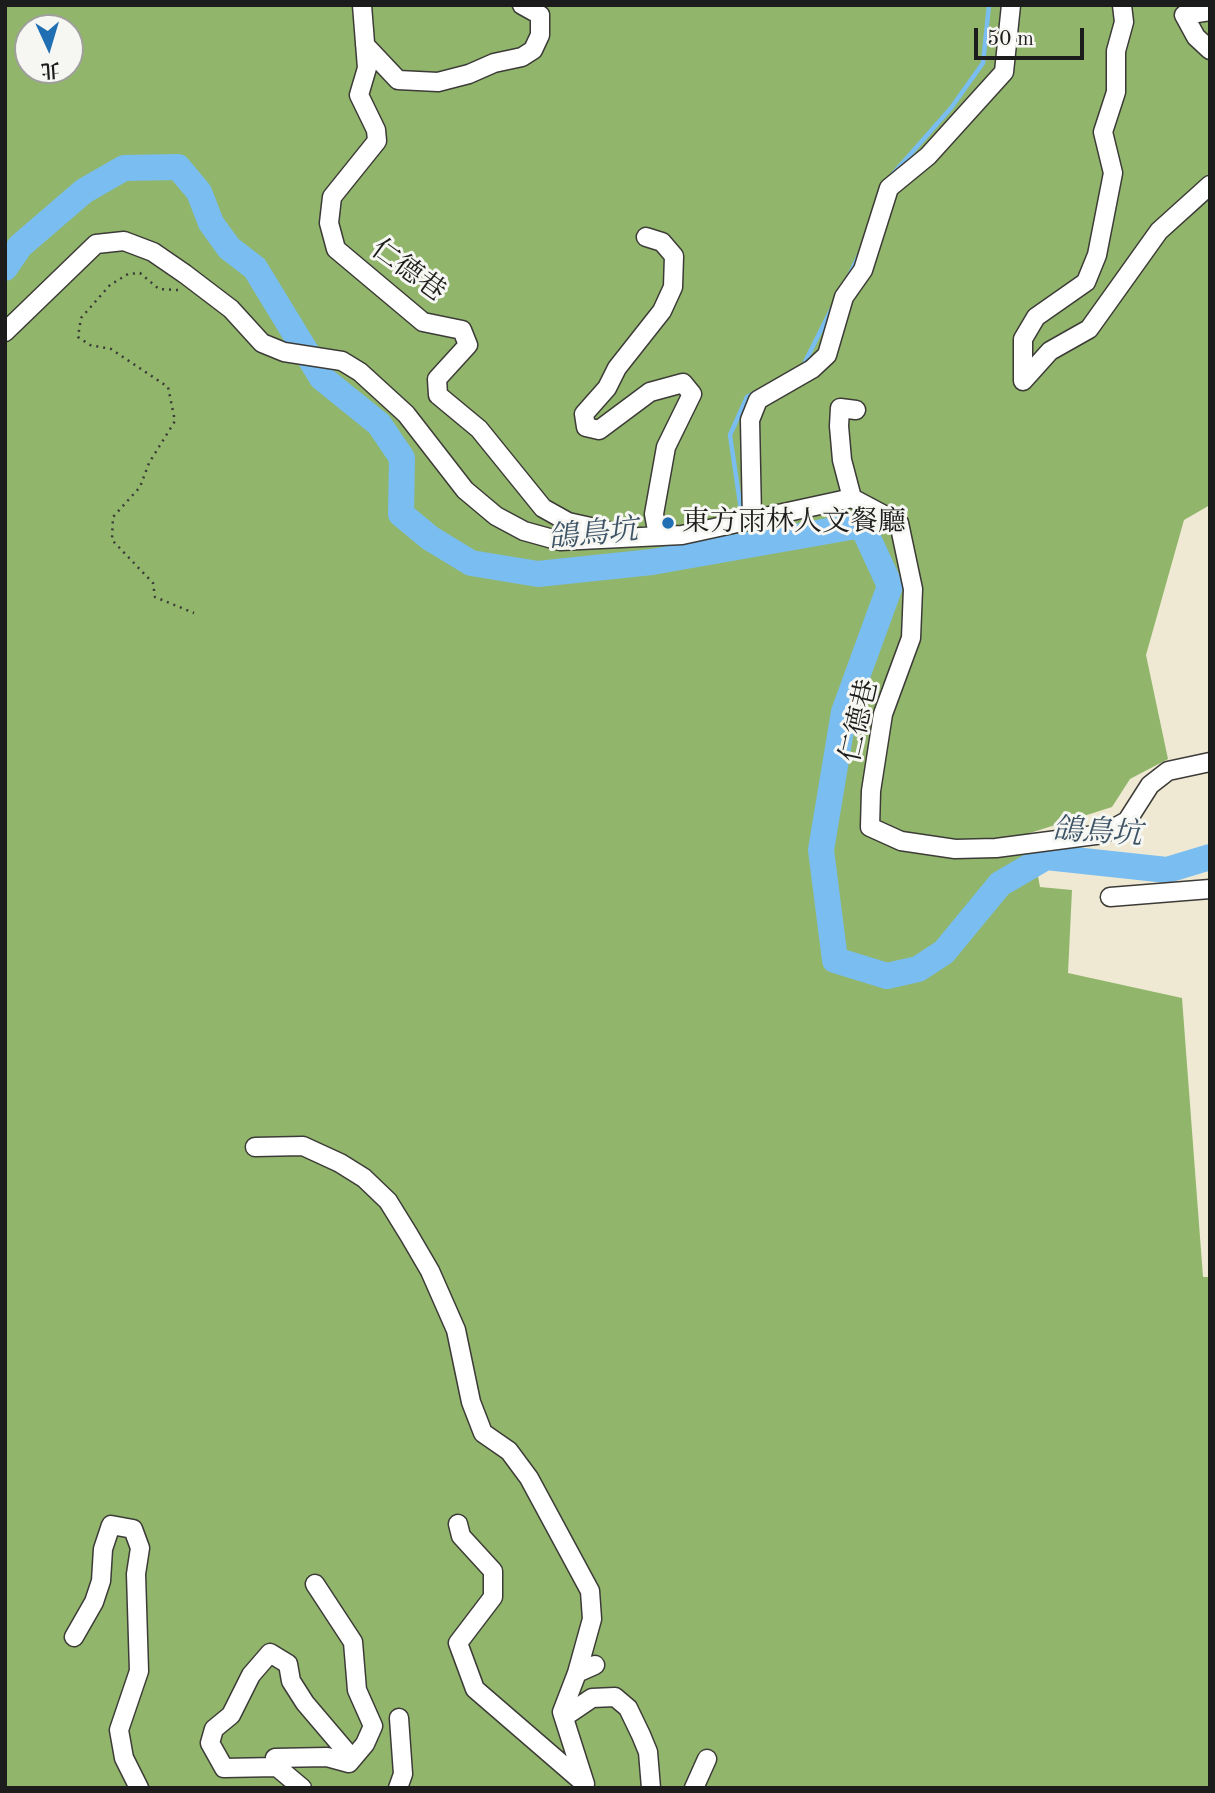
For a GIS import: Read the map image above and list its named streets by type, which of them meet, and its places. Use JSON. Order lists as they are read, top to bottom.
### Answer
{
  "streets": {
    "street": ["仁德巷"]
  },
  "water": ["鴿鳥坑"],
  "places": ["東方雨林人文餐廳"],
  "scale_bar": "50 m",
  "north": "bottom"
}
